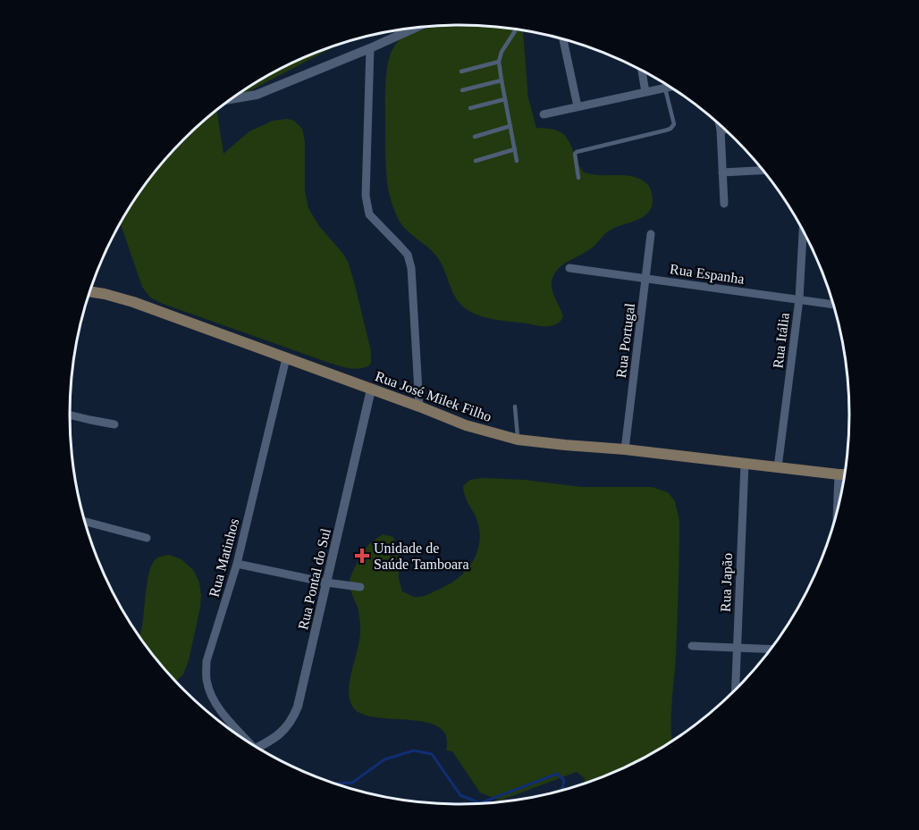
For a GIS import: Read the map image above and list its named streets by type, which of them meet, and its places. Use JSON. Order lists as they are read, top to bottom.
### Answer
{
  "streets": {
    "main road": ["Rua José Milek Filho"],
    "street": [
      "Rua Espanha",
      "Rua Portugal",
      "Rua Itália",
      "Rua Matinhos",
      "Rua Pontal do Sul",
      "Rua Japão"
    ]
  },
  "crossings": [
    ["Rua Espanha", "Rua Portugal"],
    ["Rua Espanha", "Rua Itália"],
    ["Rua Portugal", "Rua José Milek Filho"],
    ["Rua Itália", "Rua José Milek Filho"],
    ["Rua José Milek Filho", "Rua Matinhos"],
    ["Rua José Milek Filho", "Rua Pontal do Sul"],
    ["Rua José Milek Filho", "Rua Japão"]
  ],
  "places": {
    "health": ["Unidade de Saúde Tamboara"]
  }
}
